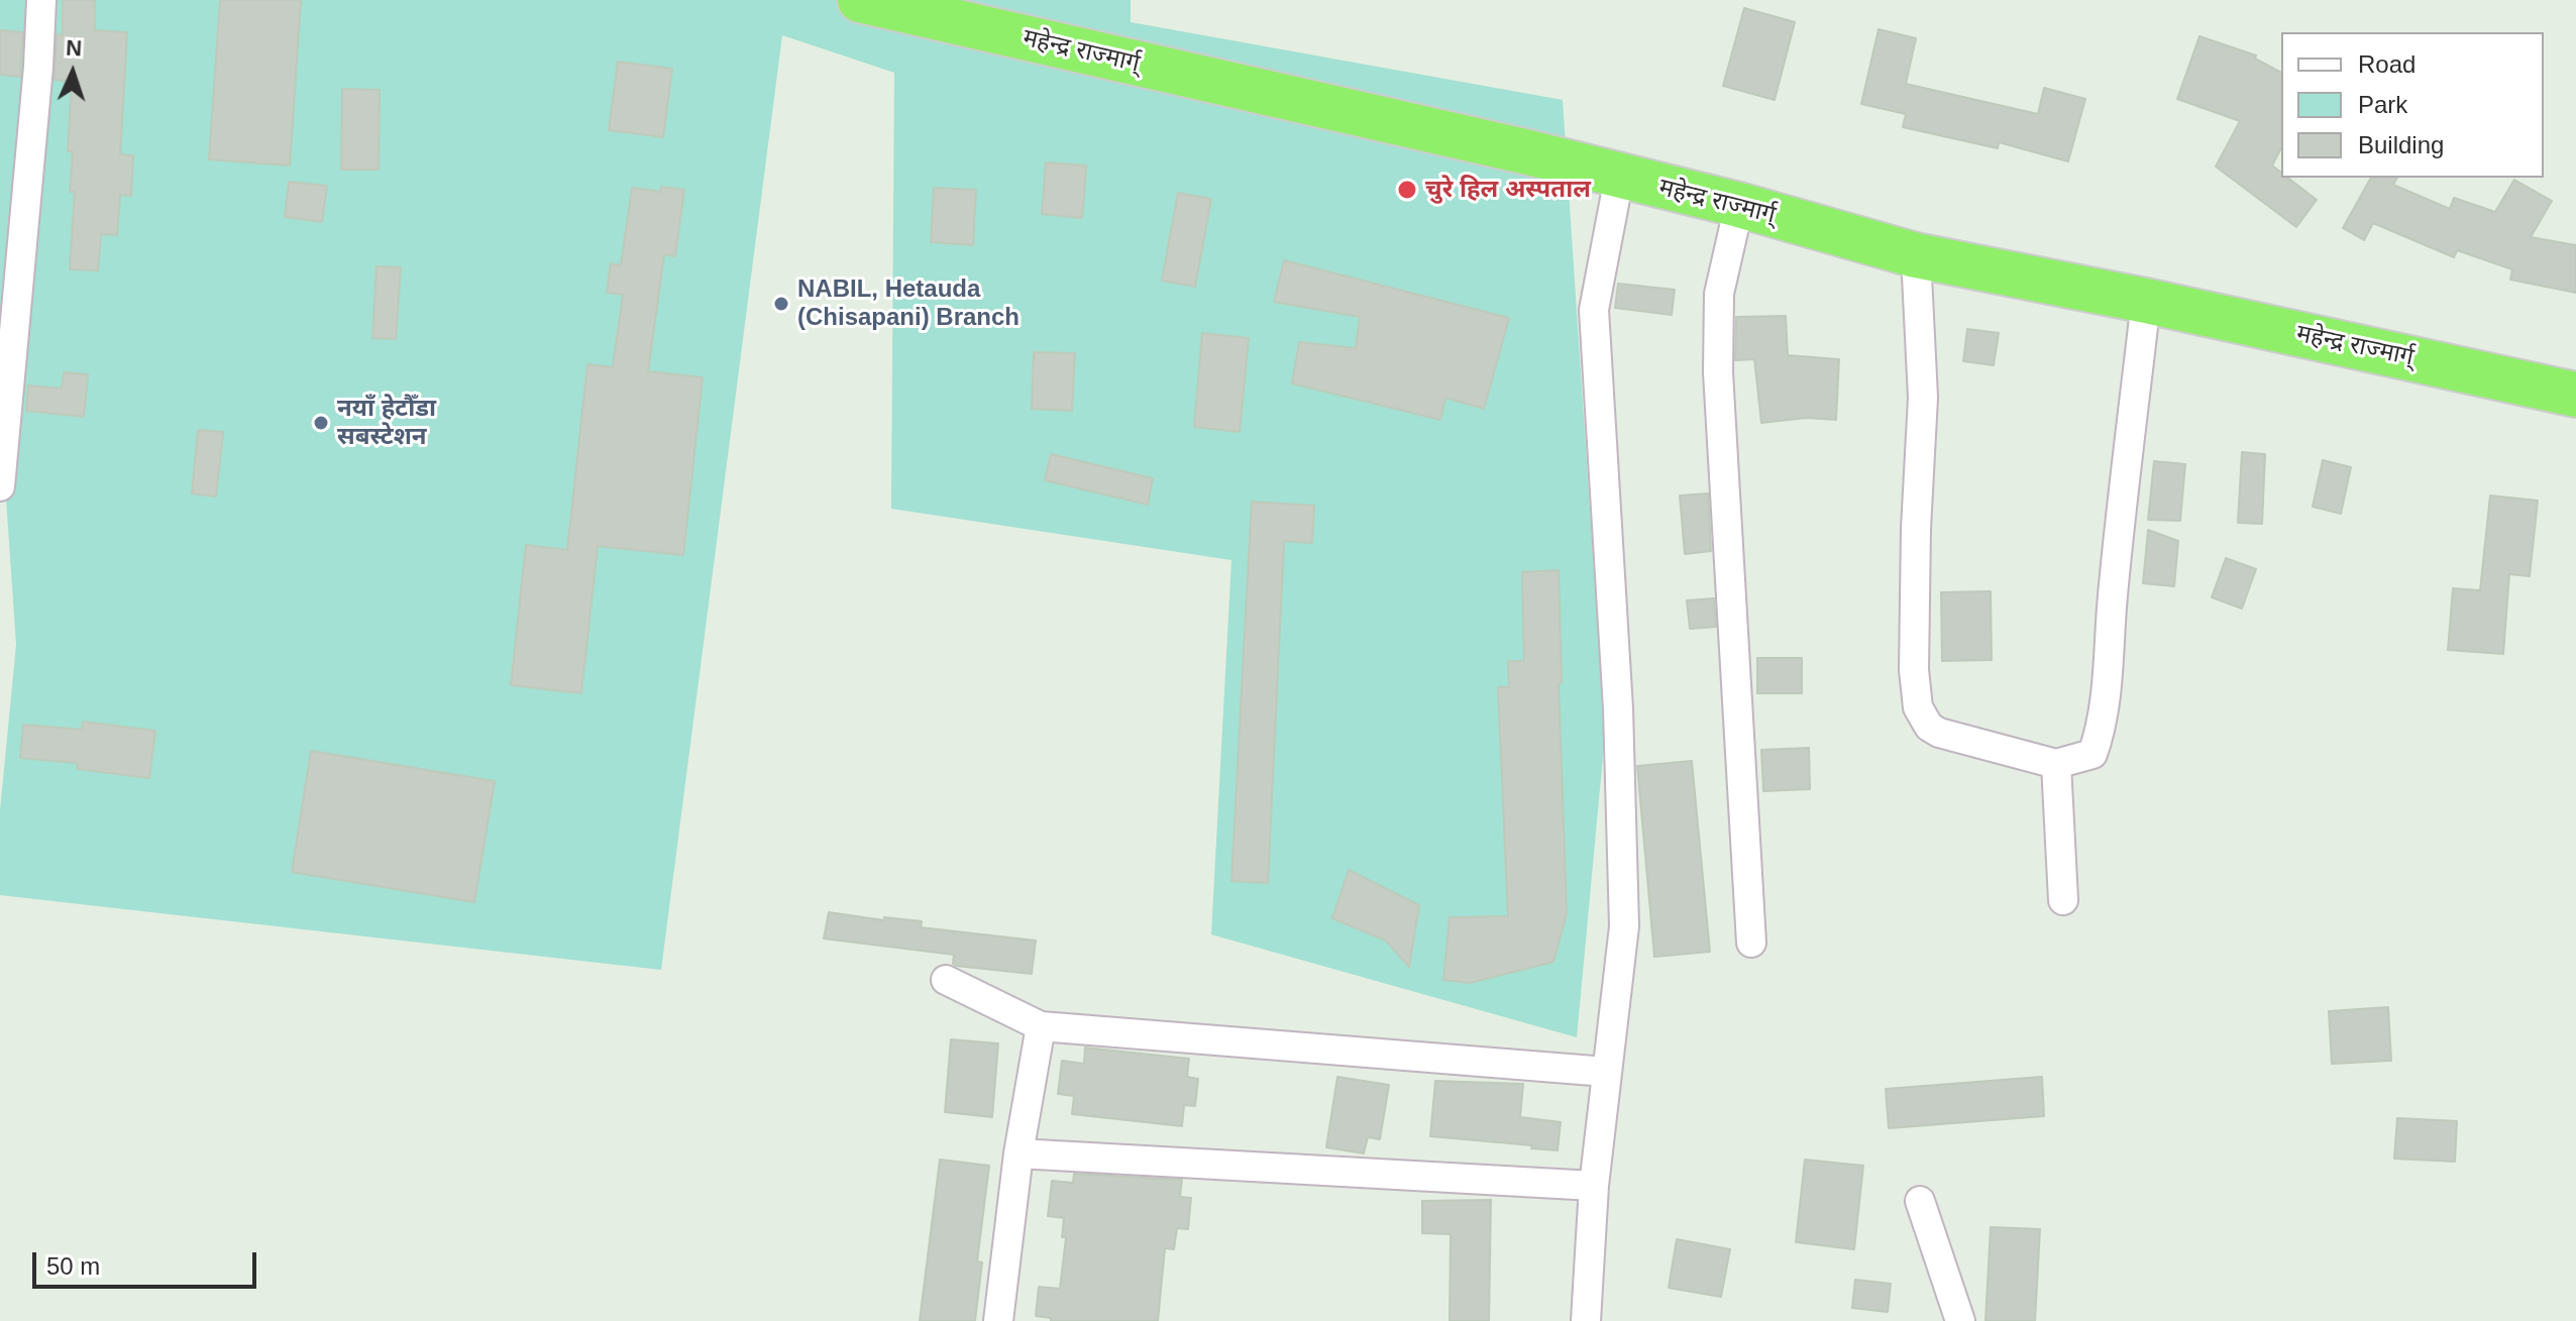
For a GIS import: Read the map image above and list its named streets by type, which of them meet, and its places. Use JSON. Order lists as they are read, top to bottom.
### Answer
{
  "streets": {
    "highway": ["महेन्द्र राज्मार्ग्"]
  },
  "places": ["चुरे हिल अस्पताल", "NABIL, Hetauda (Chisapani) Branch", "नयाँ हेटौँडा सबस्टेशन"],
  "legend": ["Road", "Park", "Building"],
  "scale_bar": "50 m",
  "north": "top"
}
